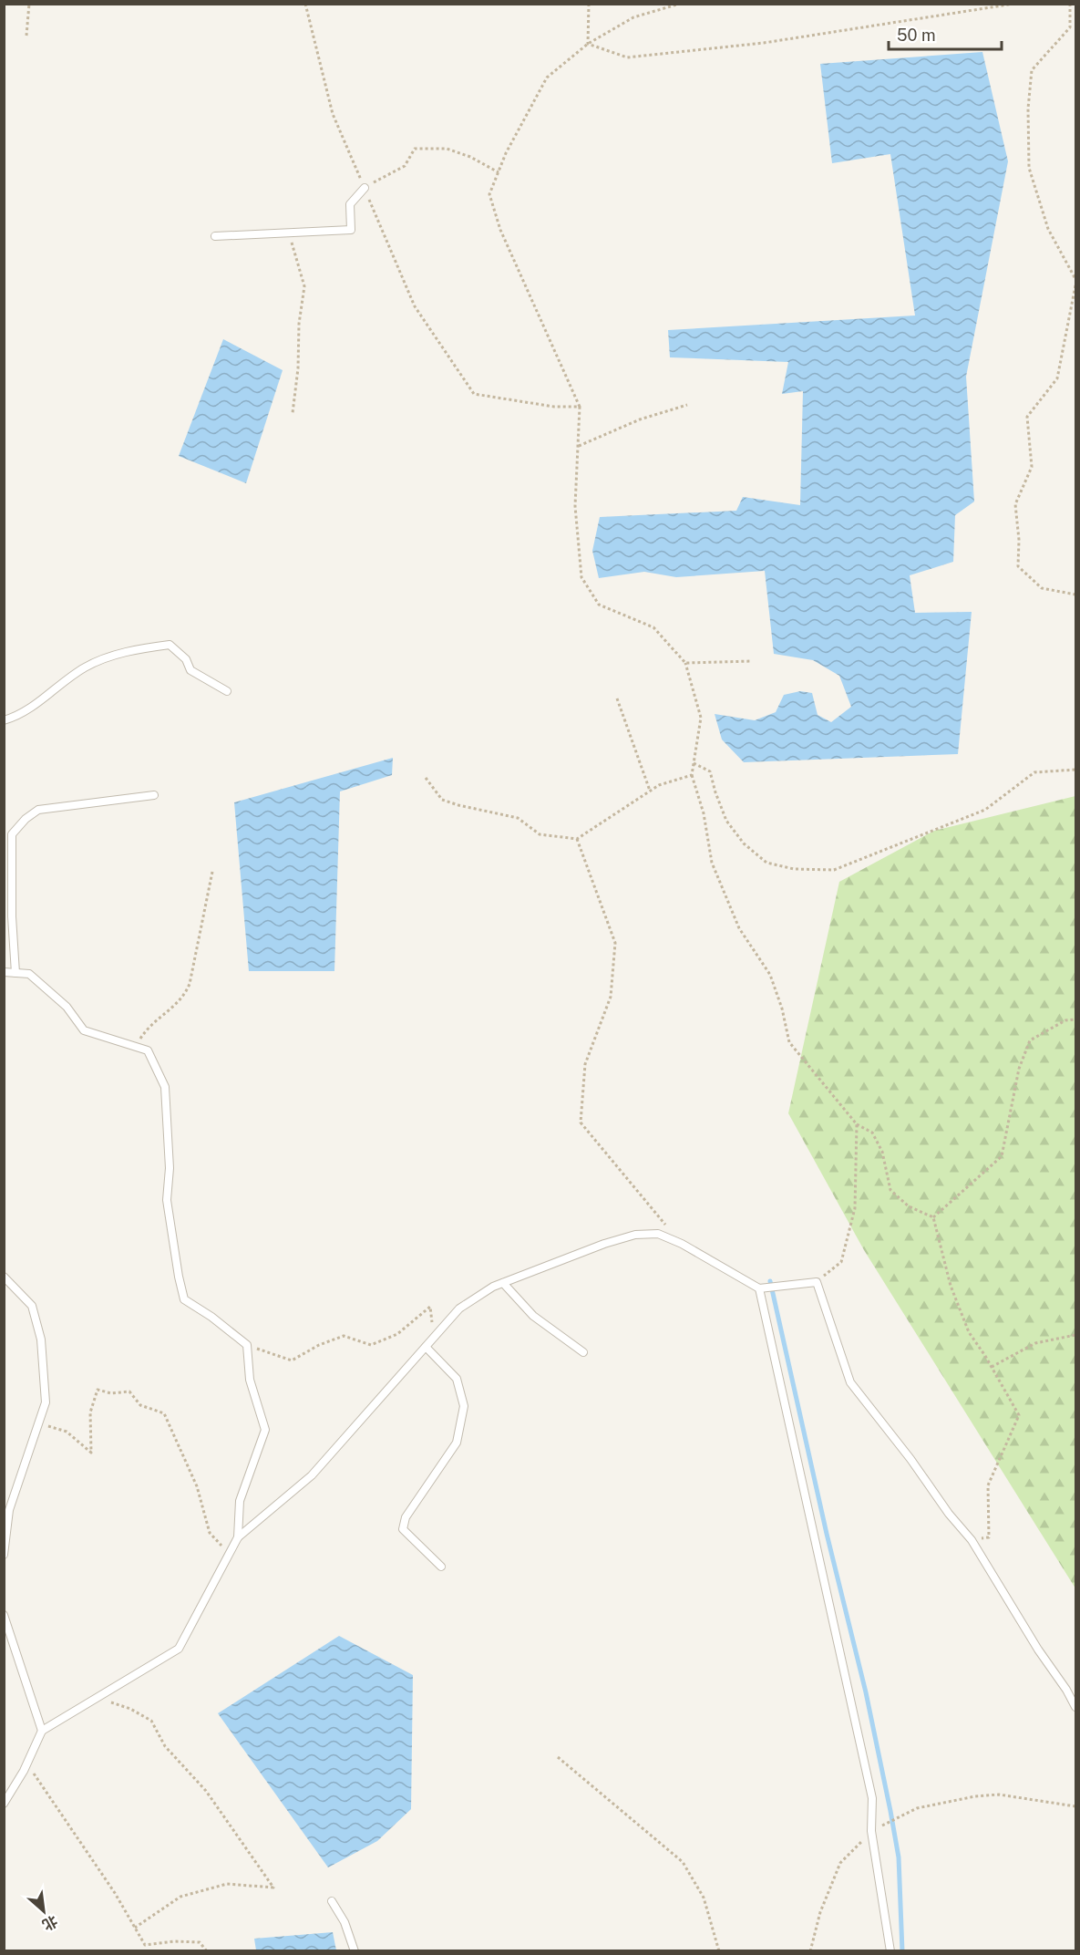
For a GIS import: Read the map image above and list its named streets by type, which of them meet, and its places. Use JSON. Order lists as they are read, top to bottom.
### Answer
{
  "scale_bar": "50 m",
  "north": "bottom right"
}
